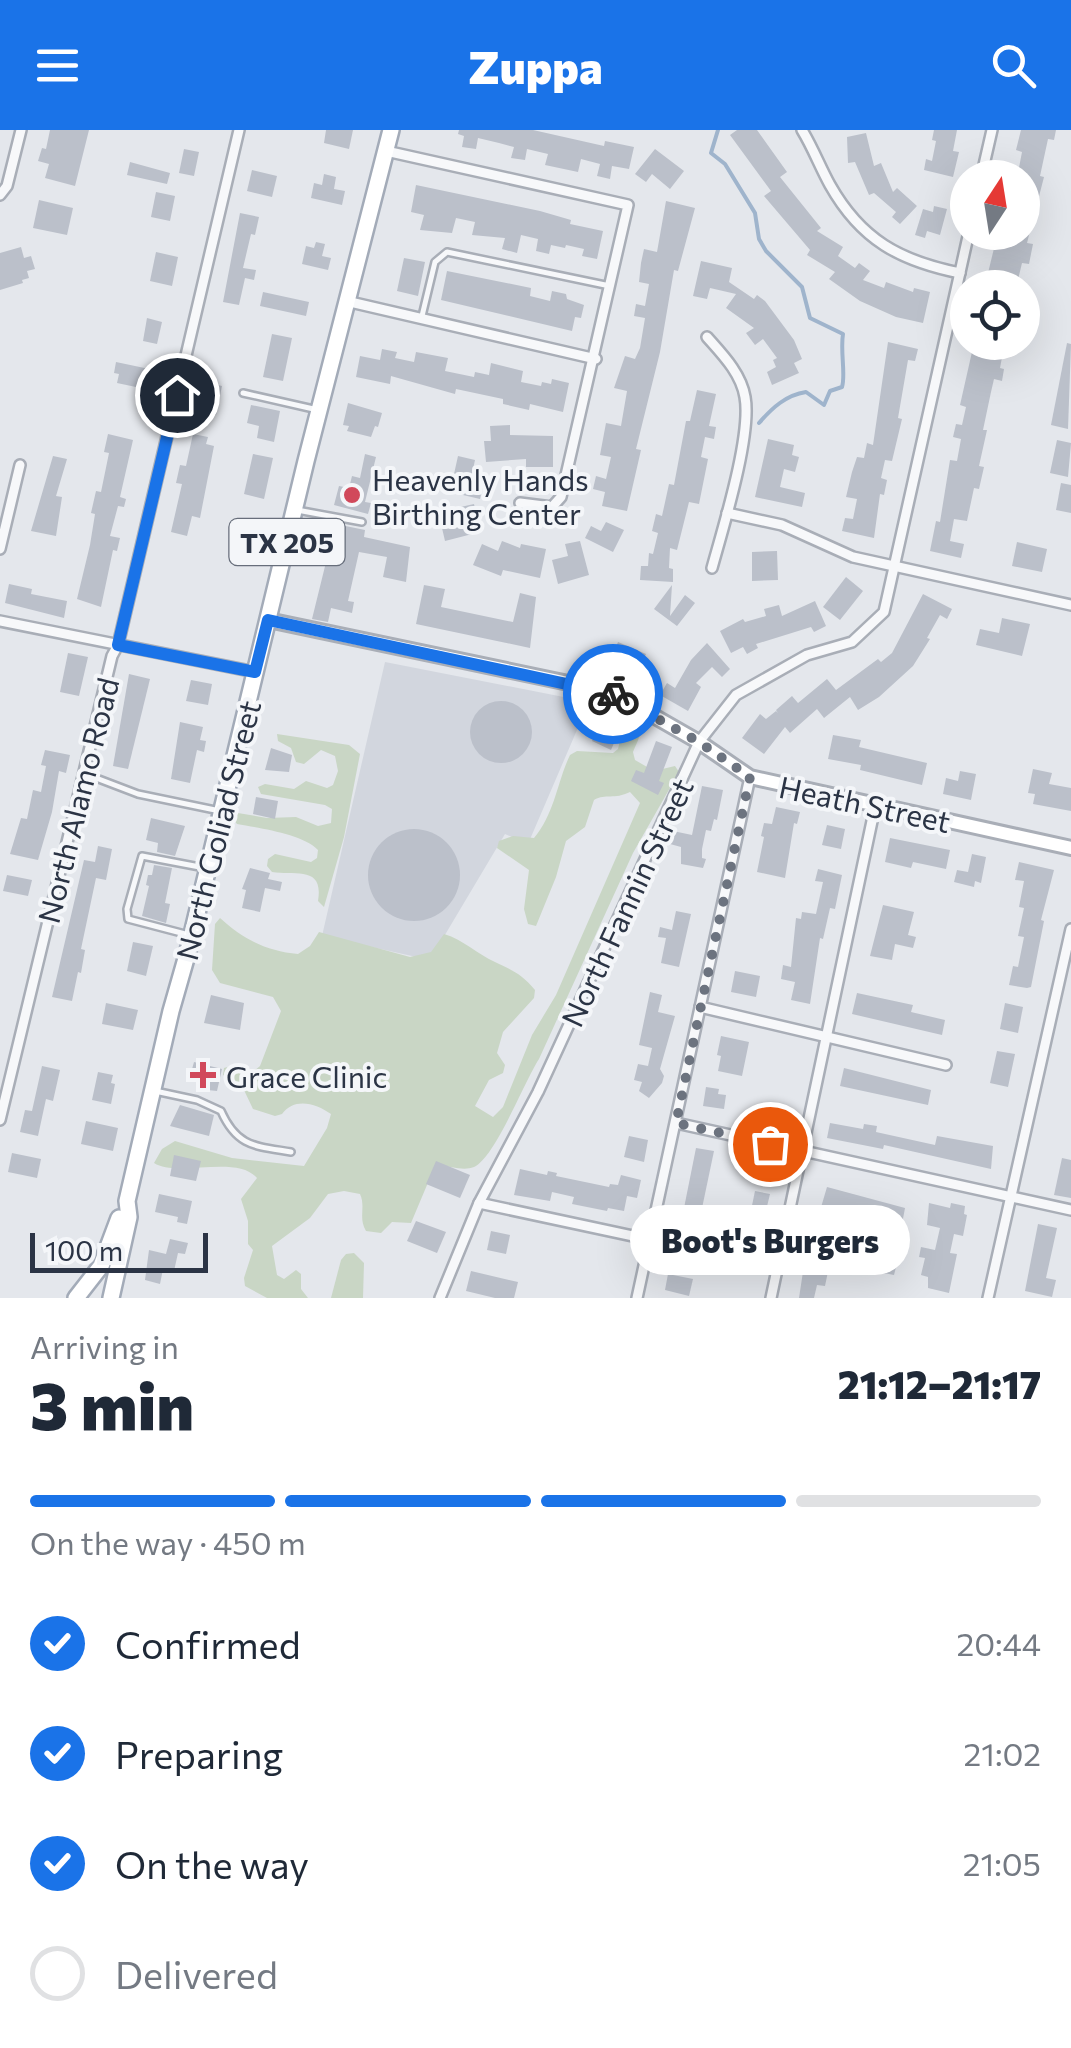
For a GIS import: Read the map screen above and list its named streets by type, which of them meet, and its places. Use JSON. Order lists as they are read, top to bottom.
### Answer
{
  "streets": {
    "main road": ["TX 205", "North Goliad Street"],
    "street": ["North Alamo Road", "Heath Street", "North Fannin Street"]
  },
  "crossings": [
    ["TX 205", "North Goliad Street"],
    ["Heath Street", "North Goliad Street"],
    ["Heath Street", "North Fannin Street"]
  ],
  "places": {
    "other": ["Heavenly Hands Birthing Center", "Boot's Burgers"],
    "health": ["Grace Clinic"]
  },
  "scale_bar": "100 m",
  "north": "top",
  "page": {
    "header": "Zuppa",
    "bubble": "Boot's Burgers",
    "scale": "100 m",
    "heading": ["3 min", "Arriving in", "21:12–21:17"],
    "bar": "On the way · 450 m",
    "list": [
      ["Confirmed", "20:44"],
      ["Preparing", "21:02"],
      ["On the way", "21:05"],
      "Delivered"
    ]
  }
}
